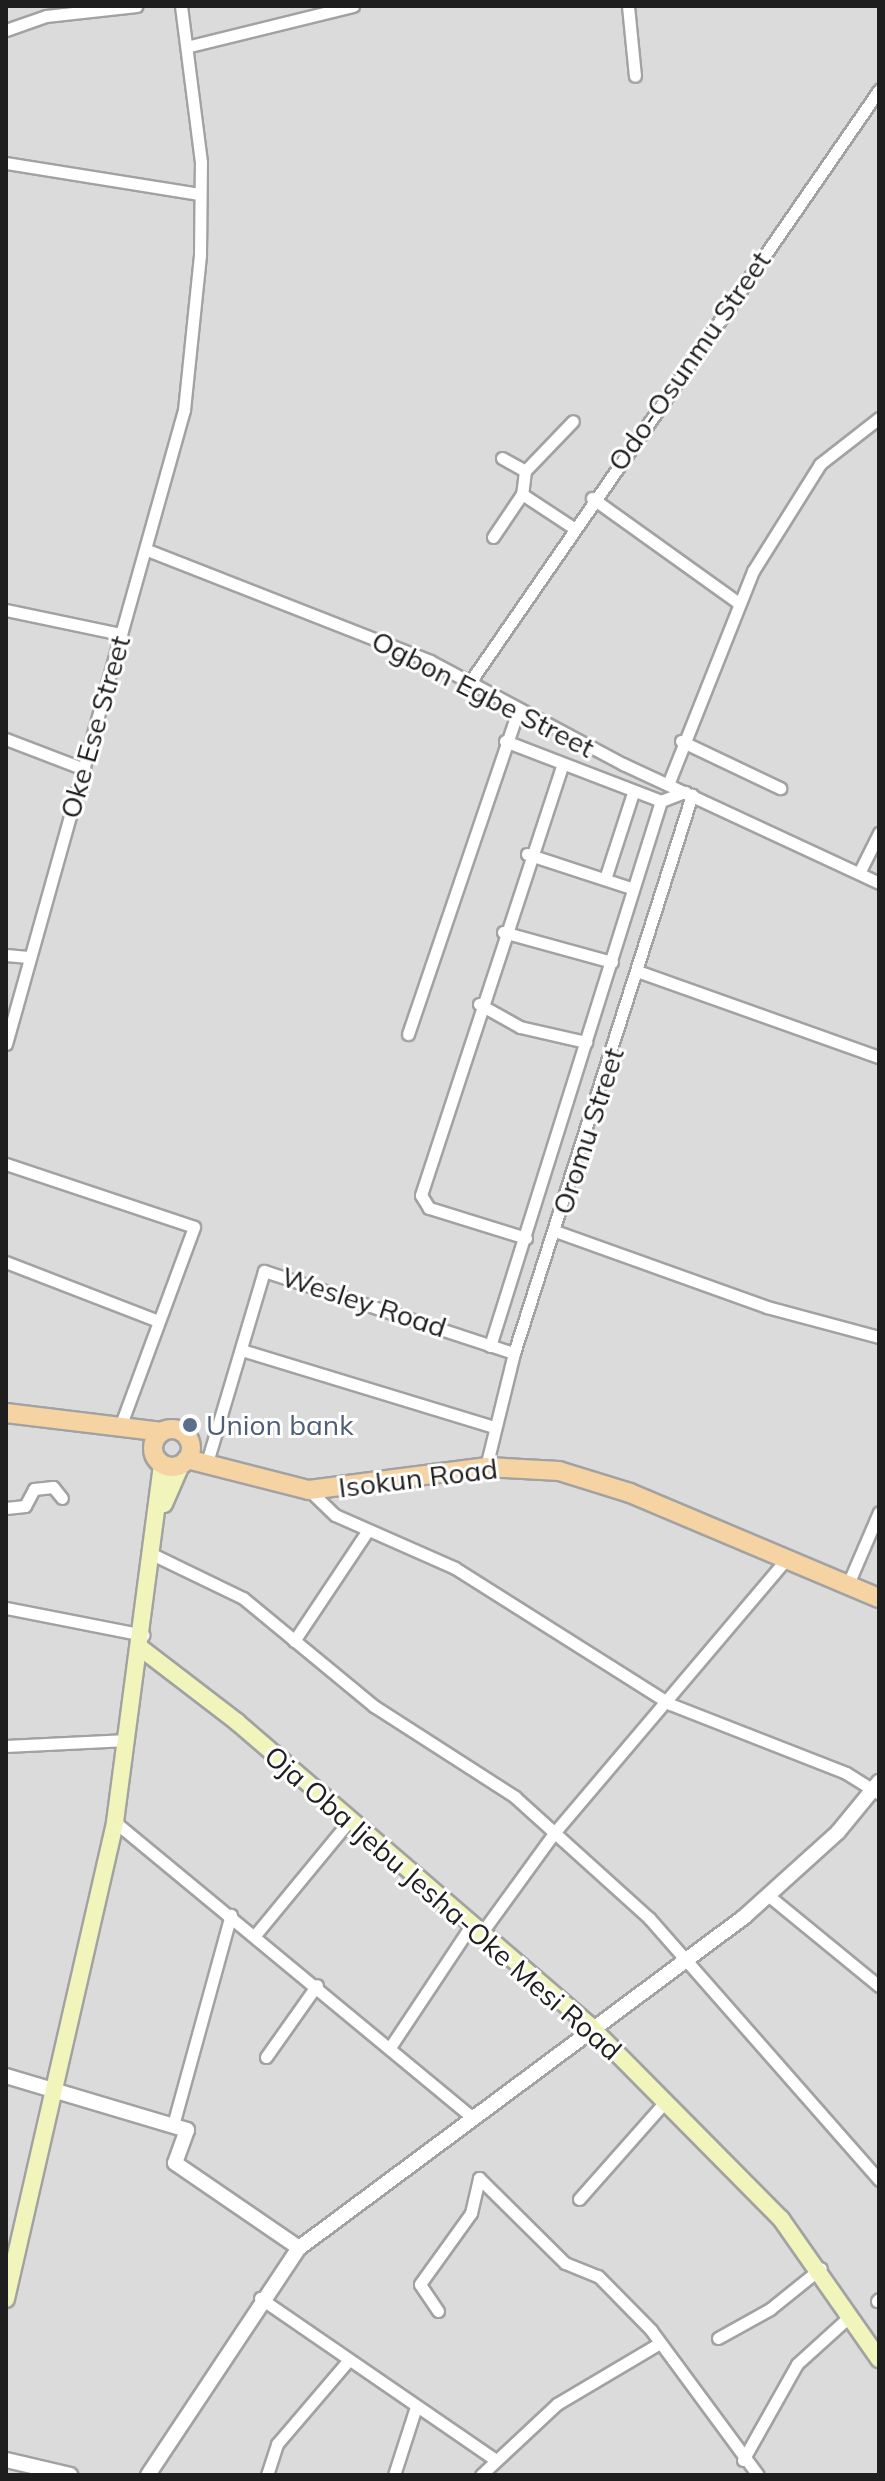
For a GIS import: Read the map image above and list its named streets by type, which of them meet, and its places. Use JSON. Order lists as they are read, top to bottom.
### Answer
{
  "streets": {
    "main road": ["Isokun Road", "Oja Oba Ijebu Jesha-Oke Mesi Road"],
    "street": [
      "Odo-Osunmu Street",
      "Ogbon Egbe Street",
      "Oke Ese Street",
      "Oromu Street",
      "Wesley Road"
    ]
  },
  "crossings": [
    ["Odo-Osunmu Street", "Ogbon Egbe Street"],
    ["Ogbon Egbe Street", "Oke Ese Street"],
    ["Ogbon Egbe Street", "Oromu Street"],
    ["Oromu Street", "Wesley Road"],
    ["Oromu Street", "Isokun Road"],
    ["Wesley Road", "Isokun Road"]
  ],
  "places": ["Union bank"]
}
